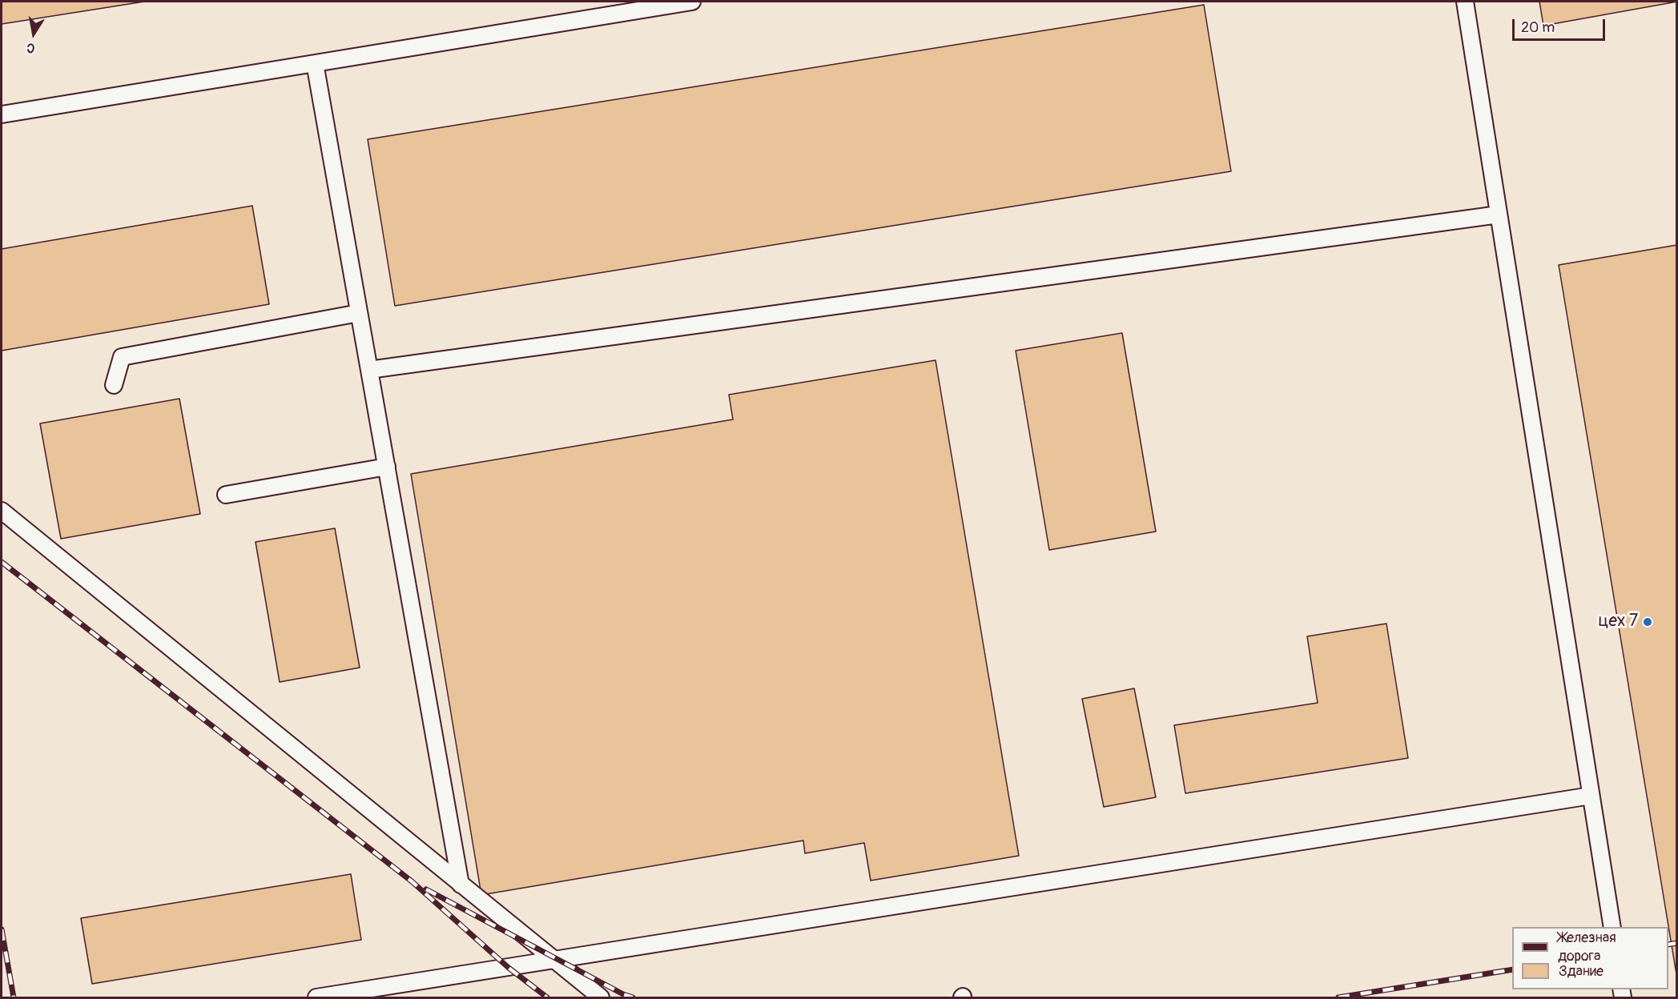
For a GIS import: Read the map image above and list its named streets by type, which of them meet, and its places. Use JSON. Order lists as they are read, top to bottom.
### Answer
{
  "places": ["цех 7"],
  "legend": ["Железная дорога", "Здание"],
  "scale_bar": "20 m",
  "north": "bottom"
}
